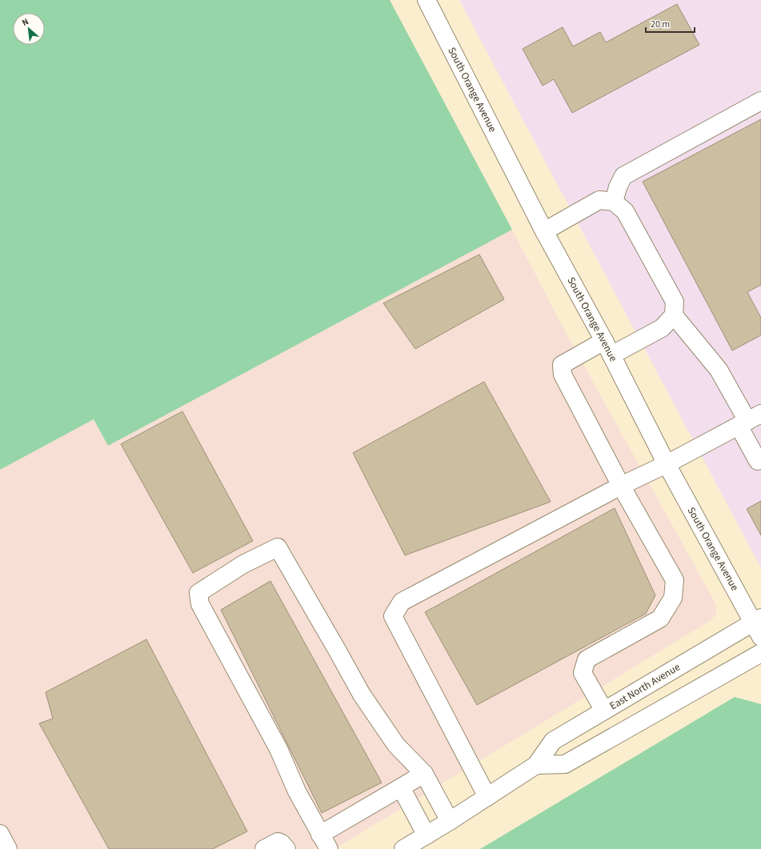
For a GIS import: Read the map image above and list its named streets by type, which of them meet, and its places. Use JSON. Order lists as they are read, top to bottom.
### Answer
{
  "streets": {
    "street": ["South Orange Avenue", "East North Avenue"]
  },
  "crossings": [
    ["South Orange Avenue", "East North Avenue"]
  ],
  "scale_bar": "20 m",
  "north": "top left"
}
